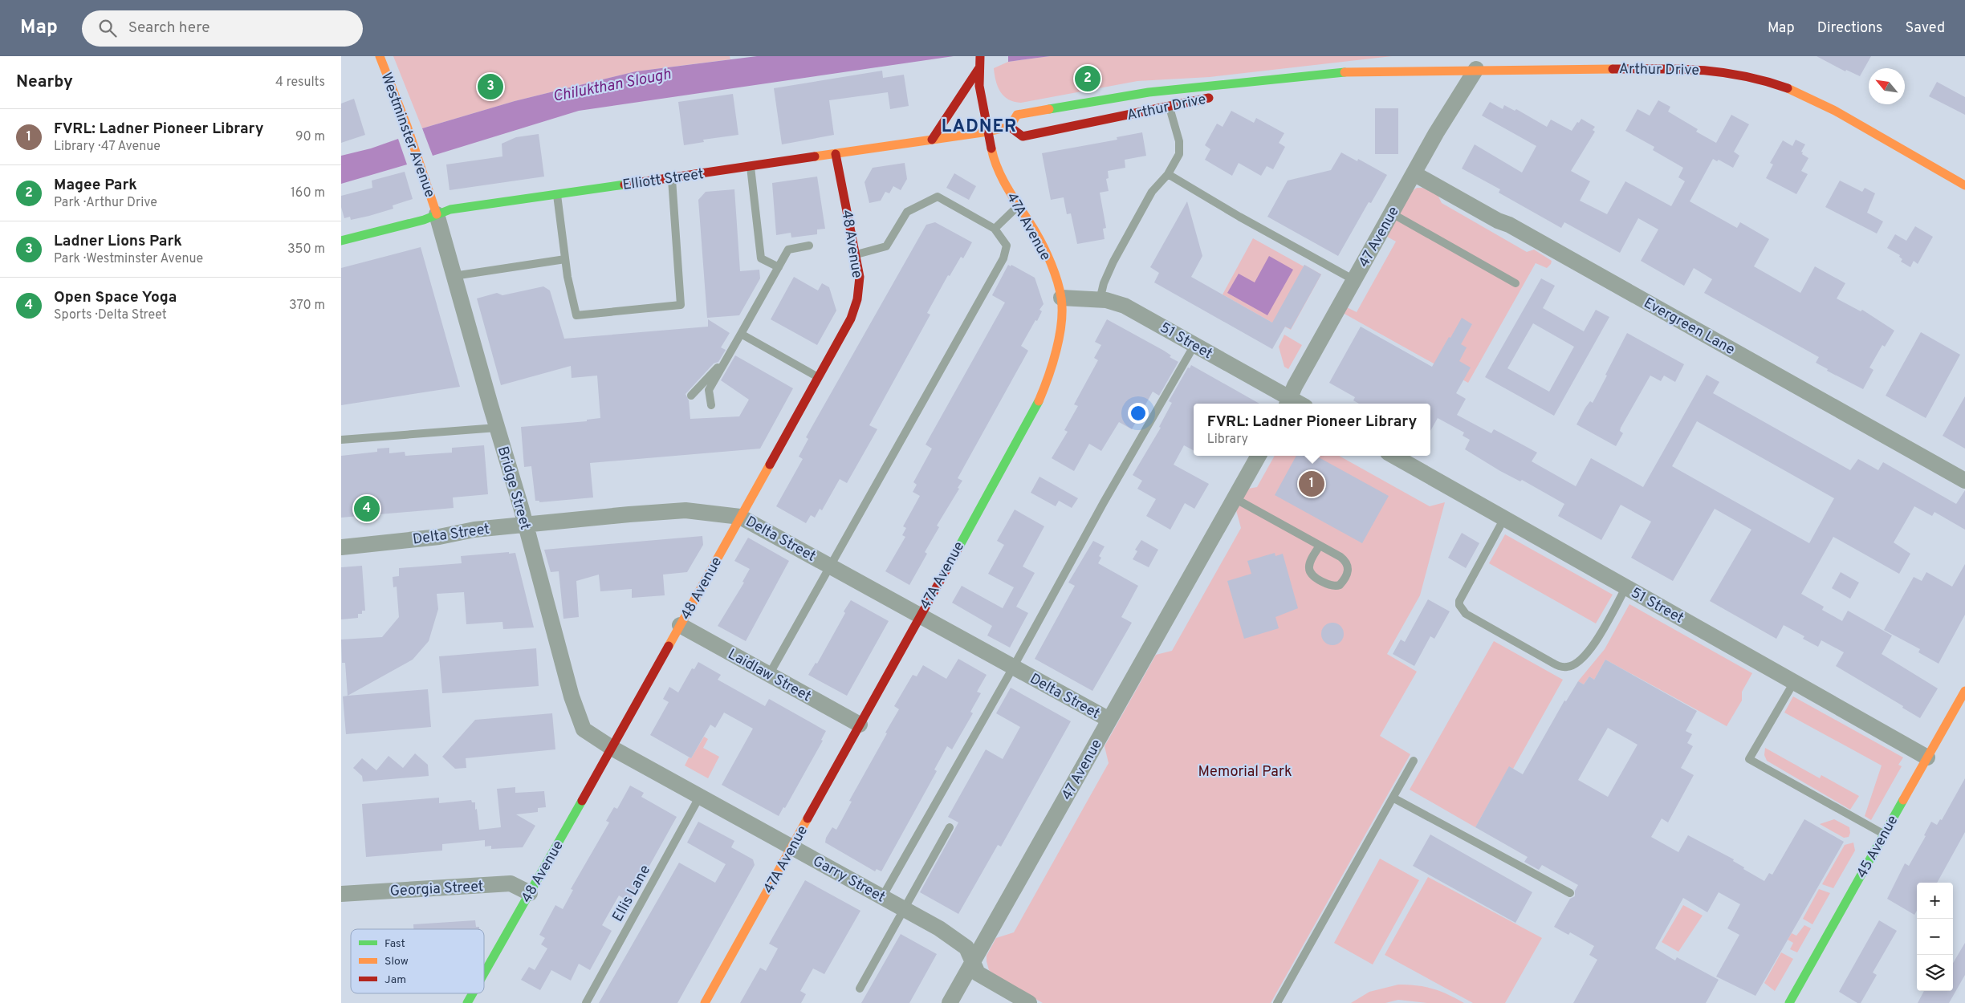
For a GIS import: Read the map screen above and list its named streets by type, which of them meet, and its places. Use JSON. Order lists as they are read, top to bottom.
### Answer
{
  "streets": {
    "main road": [
      "Arthur Drive",
      "Westminster Avenue",
      "Elliott Street",
      "47A Avenue",
      "48 Avenue",
      "45 Avenue"
    ],
    "street": [
      "47 Avenue",
      "Evergreen Lane",
      "51 Street",
      "Bridge Street",
      "Delta Street",
      "Laidlaw Street",
      "Garry Street",
      "Georgia Street"
    ],
    "lane": ["Ellis Lane"]
  },
  "crossings": [
    ["Arthur Drive", "47 Avenue"],
    ["Westminster Avenue", "Elliott Street"],
    ["Westminster Avenue", "Bridge Street"],
    ["Elliott Street", "47A Avenue"],
    ["Elliott Street", "48 Avenue"],
    ["Elliott Street", "Bridge Street"],
    ["47A Avenue", "51 Street"],
    ["47A Avenue", "Delta Street"],
    ["47A Avenue", "Laidlaw Street"],
    ["47A Avenue", "Garry Street"],
    ["47 Avenue", "Evergreen Lane"],
    ["47 Avenue", "51 Street"],
    ["47 Avenue", "Delta Street"],
    ["47 Avenue", "Garry Street"],
    ["48 Avenue", "Bridge Street"],
    ["48 Avenue", "Delta Street"],
    ["48 Avenue", "Laidlaw Street"],
    ["48 Avenue", "Garry Street"],
    ["48 Avenue", "Georgia Street"],
    ["51 Street", "45 Avenue"],
    ["Bridge Street", "Delta Street"],
    ["Bridge Street", "Garry Street"],
    ["Garry Street", "Ellis Lane"]
  ],
  "districts": ["LADNER"],
  "water": ["Chilukthan Slough"],
  "parks": ["Memorial Park"],
  "legend": ["Fast", "Slow", "Jam"],
  "north": "top left",
  "page": {
    "header": "Map",
    "search": "Search here",
    "nav": ["Map", "Directions", "Saved"],
    "heading": ["Nearby", "4 results"],
    "pins": [
      "2",
      "3",
      "1",
      "4"
    ],
    "list": [
      {
        "mark": "1",
        "name": "FVRL: Ladner Pioneer Library",
        "note": "Library · 47 Avenue",
        "value": "90 m"
      },
      {
        "mark": "2",
        "name": "Magee Park",
        "note": "Park · Arthur Drive",
        "value": "160 m"
      },
      {
        "mark": "3",
        "name": "Ladner Lions Park",
        "note": "Park · Westminster Avenue",
        "value": "350 m"
      },
      {
        "mark": "4",
        "name": "Open Space Yoga",
        "note": "Sports · Delta Street",
        "value": "370 m"
      }
    ],
    "popup": ["FVRL: Ladner Pioneer Library", "Library"],
    "map_buttons": ["+", "−"]
  }
}
